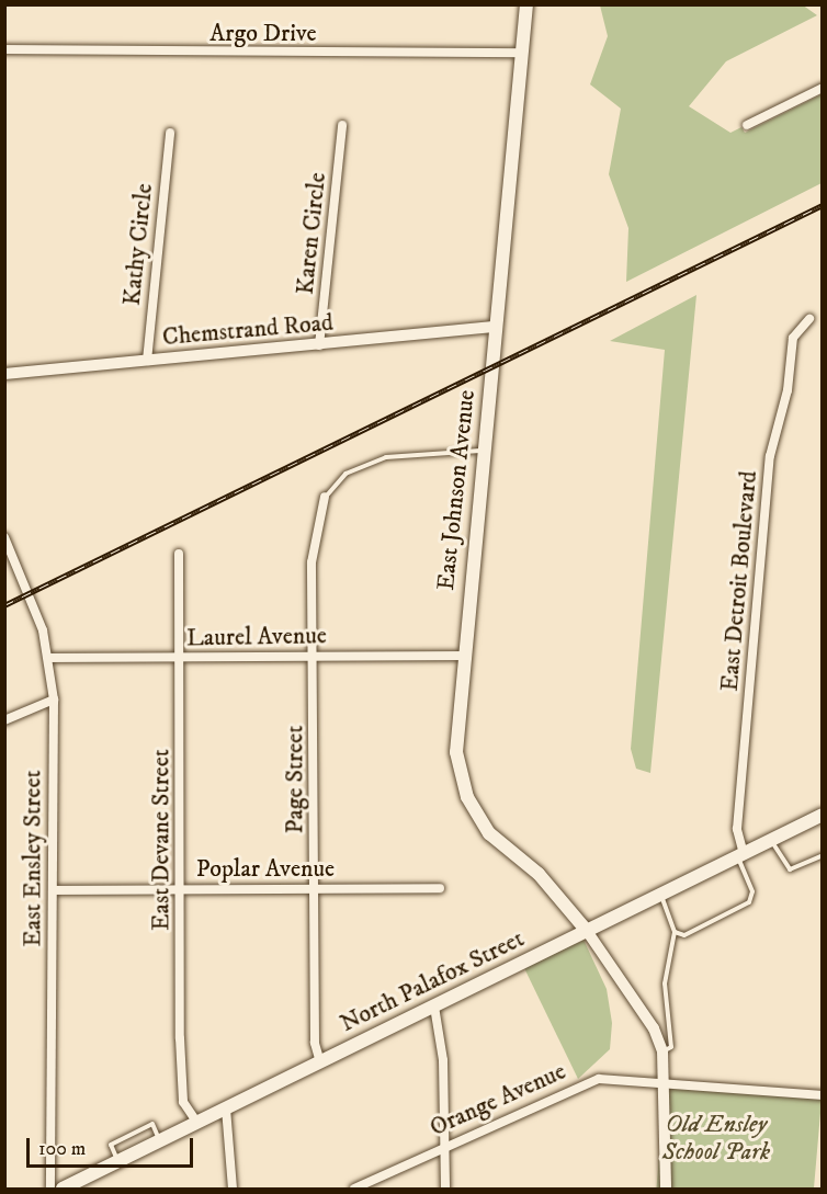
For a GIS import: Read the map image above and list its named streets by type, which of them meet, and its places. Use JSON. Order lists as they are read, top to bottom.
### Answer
{
  "streets": {
    "main road": ["East Johnson Avenue", "North Palafox Street"],
    "street": [
      "Argo Drive",
      "Karen Circle",
      "Kathy Circle",
      "Chemstrand Road",
      "East Detroit Boulevard",
      "Laurel Avenue",
      "Page Street",
      "East Devane Street",
      "East Ensley Street",
      "Poplar Avenue",
      "Orange Avenue"
    ]
  },
  "crossings": [
    ["Argo Drive", "East Johnson Avenue"],
    ["Karen Circle", "Chemstrand Road"],
    ["Kathy Circle", "Chemstrand Road"],
    ["Chemstrand Road", "East Johnson Avenue"],
    ["East Johnson Avenue", "Laurel Avenue"],
    ["East Johnson Avenue", "North Palafox Street"],
    ["East Detroit Boulevard", "North Palafox Street"],
    ["Laurel Avenue", "Page Street"],
    ["Laurel Avenue", "East Devane Street"],
    ["Laurel Avenue", "East Ensley Street"],
    ["Page Street", "Poplar Avenue"],
    ["Page Street", "North Palafox Street"],
    ["East Devane Street", "Poplar Avenue"],
    ["East Devane Street", "North Palafox Street"],
    ["East Ensley Street", "Poplar Avenue"]
  ],
  "parks": ["Old Ensley School Park"],
  "scale_bar": "100 m"
}
